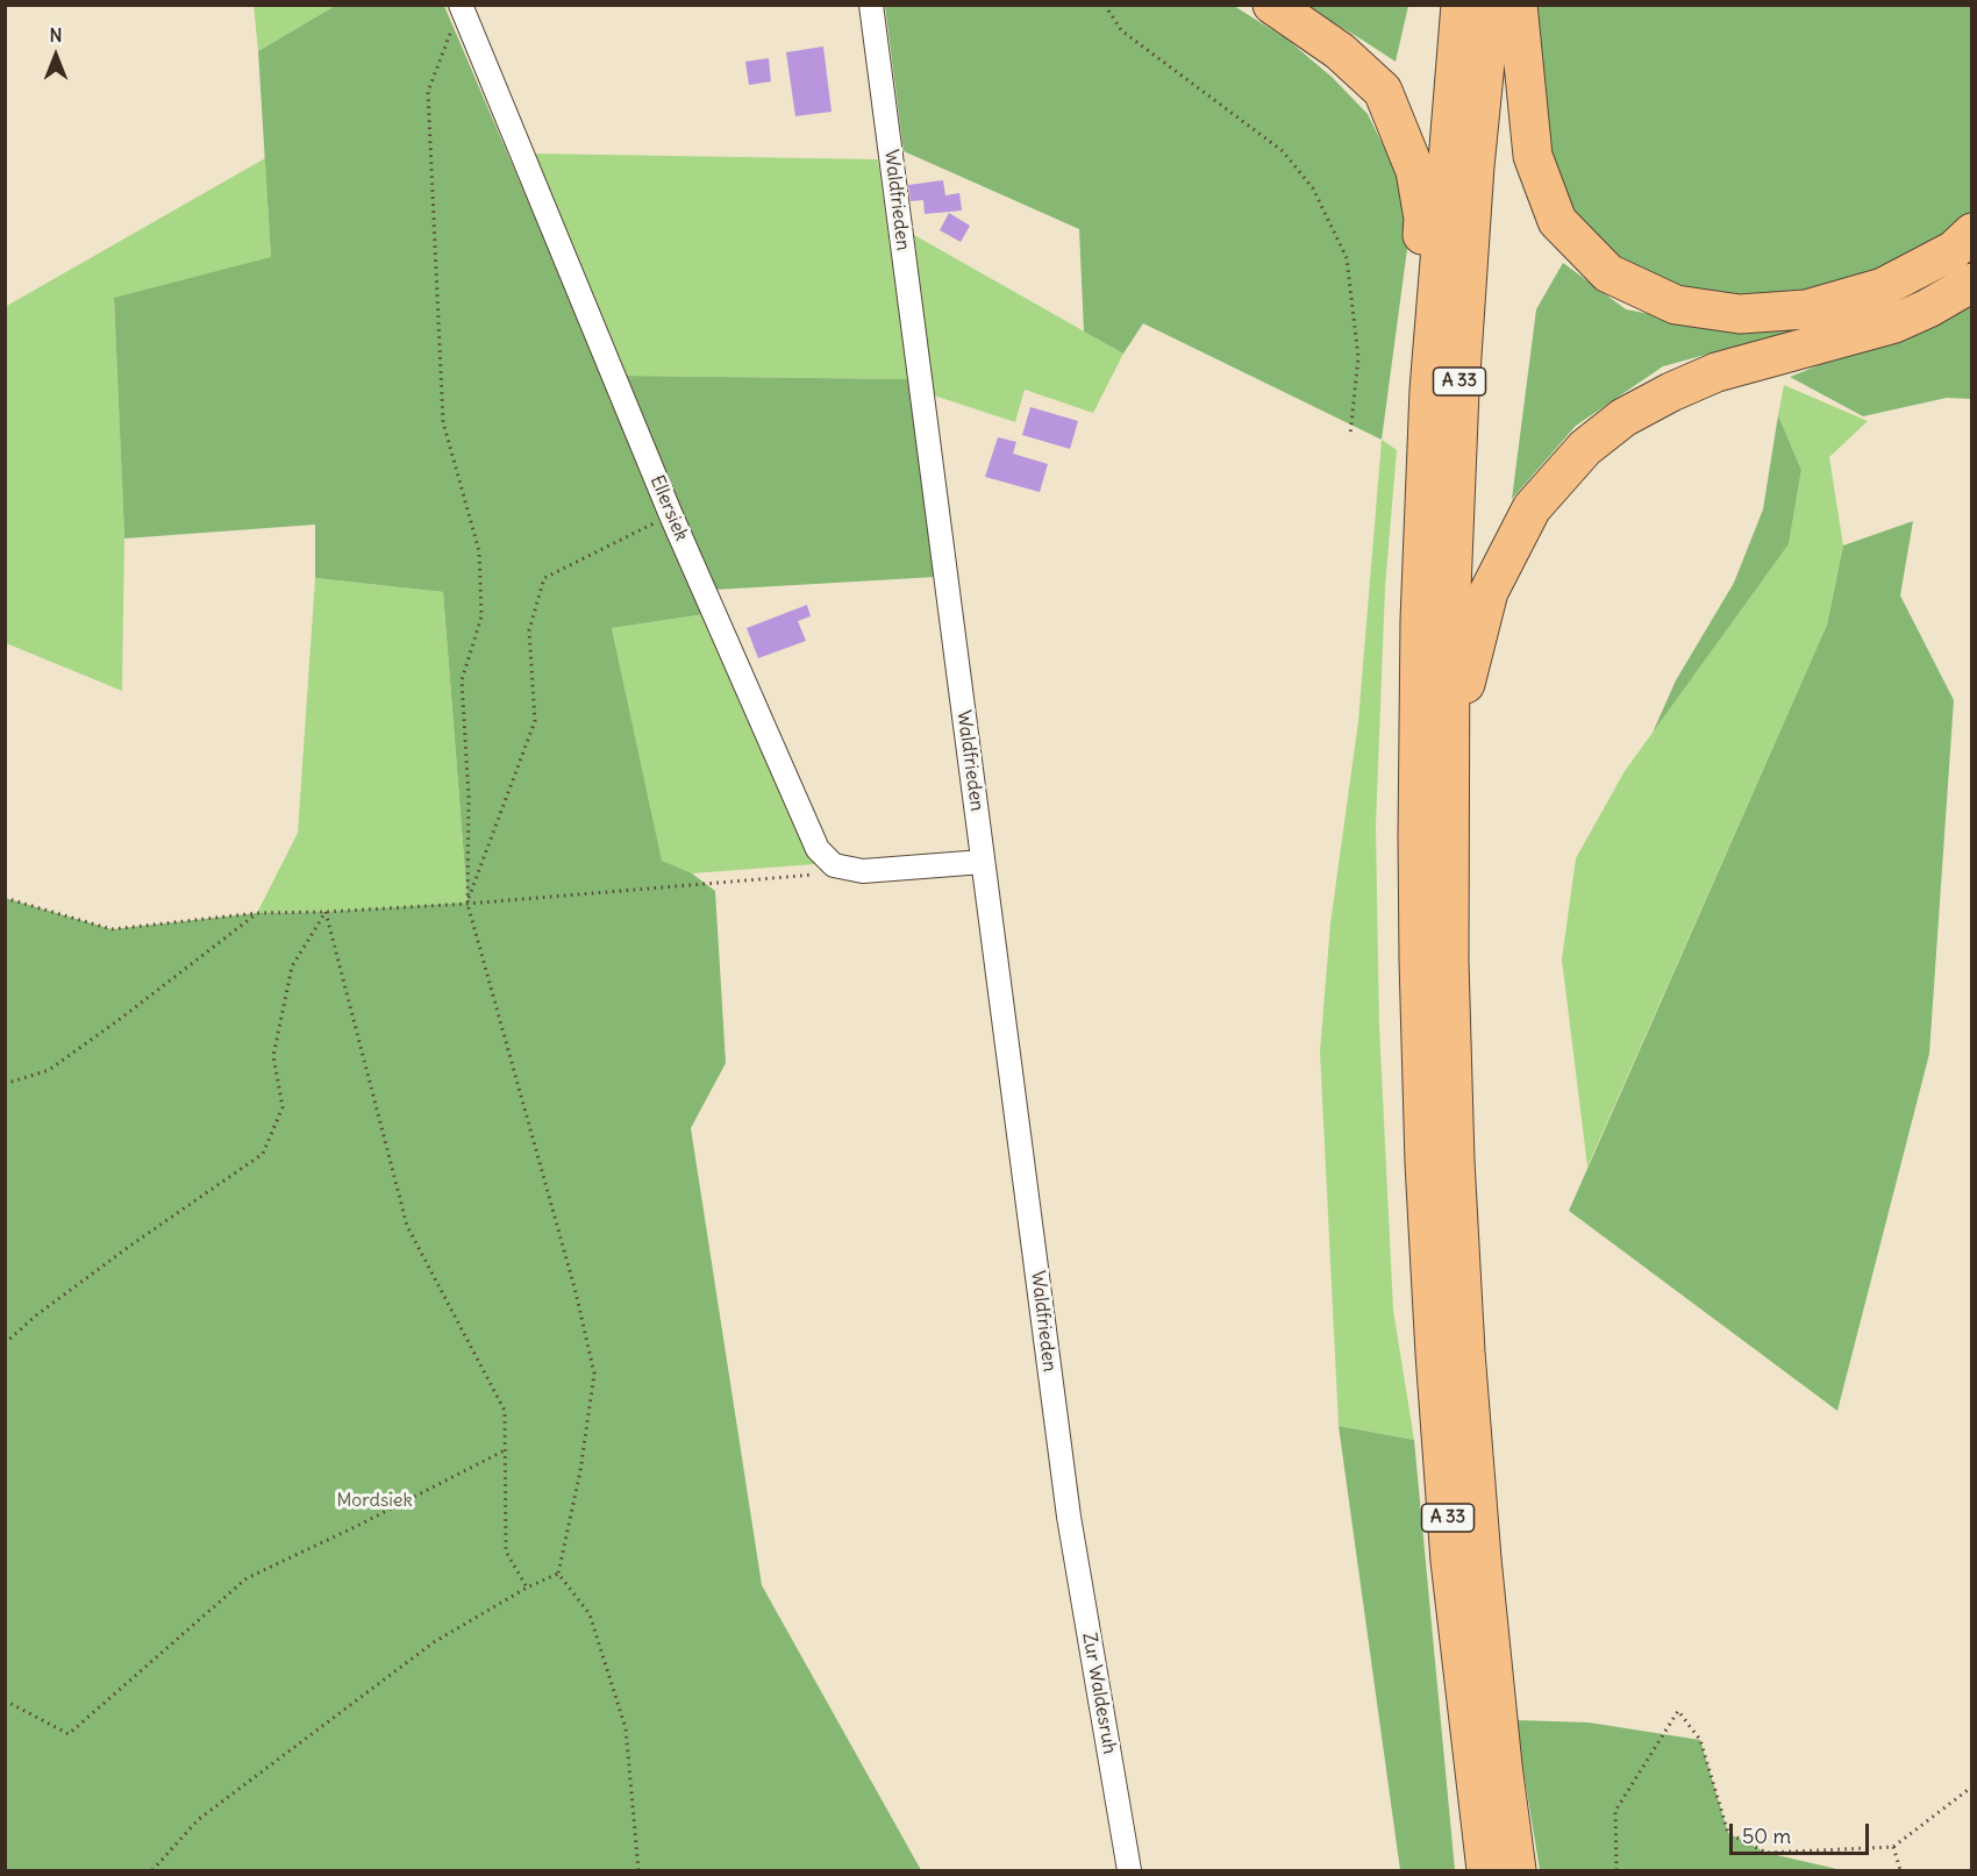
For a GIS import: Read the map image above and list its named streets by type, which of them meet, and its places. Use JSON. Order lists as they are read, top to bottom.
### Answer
{
  "streets": {
    "highway": ["A 33"],
    "street": ["Waldfrieden", "Ellersiek", "Zur Waldesruh"]
  },
  "crossings": [
    ["Waldfrieden", "Zur Waldesruh"]
  ],
  "parks": ["Mordsiek"],
  "scale_bar": "50 m",
  "north": "top"
}
